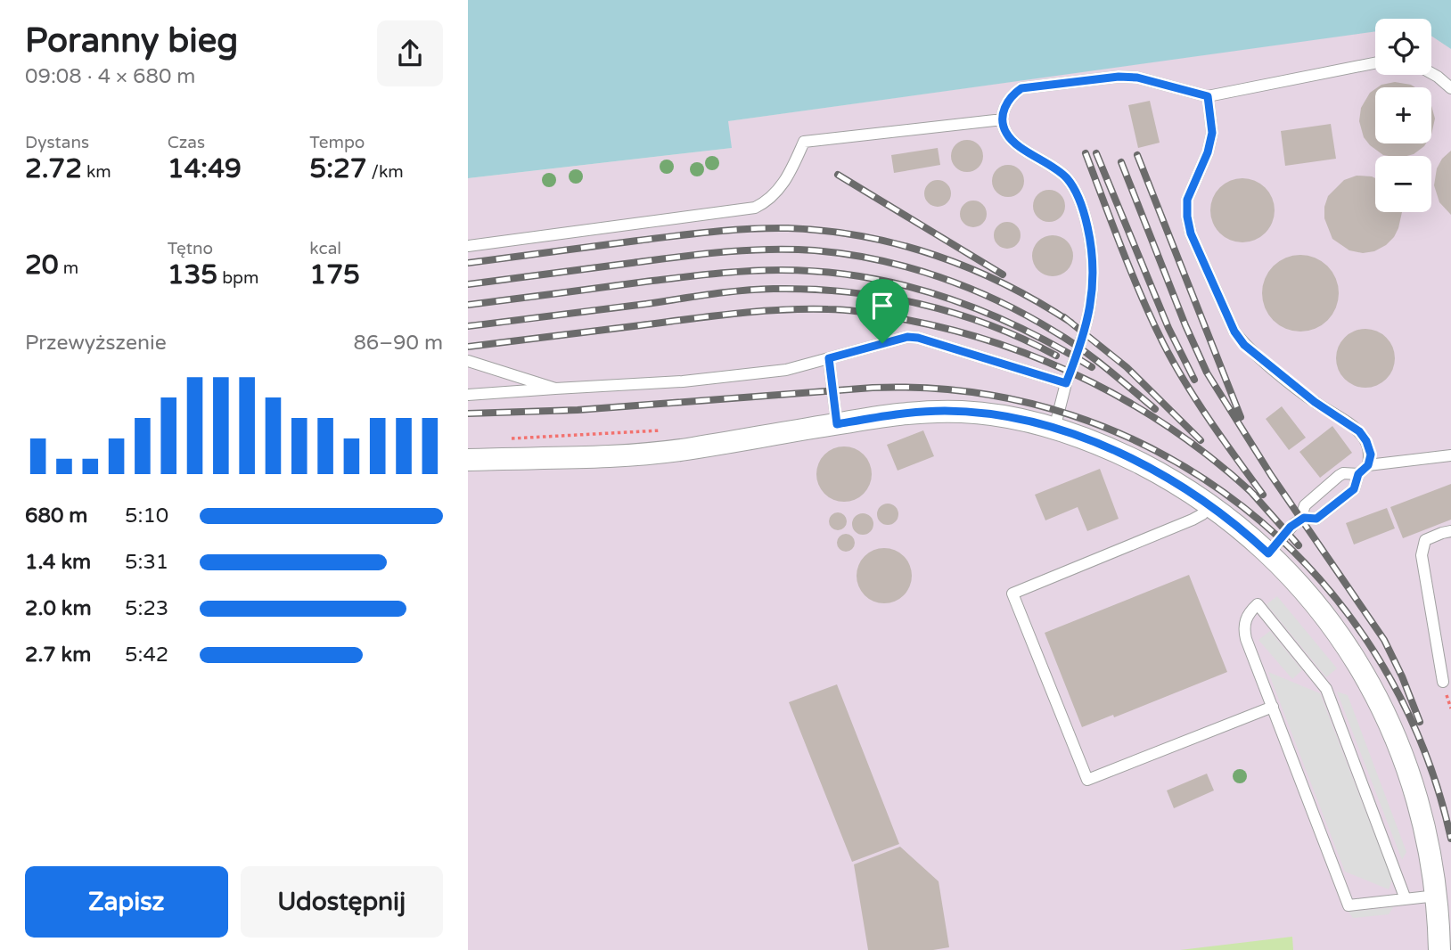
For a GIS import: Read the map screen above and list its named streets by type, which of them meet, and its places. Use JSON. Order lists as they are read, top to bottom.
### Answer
{
  "page": {
    "heading": ["Poranny bieg", "09:08 · 4 × 680 m"],
    "map_buttons": ["+", "−"],
    "stats": [
      ["Dystans", "2.72 km"],
      ["Czas", "14:49"],
      ["Tempo", "5:27 /km"],
      ["20 m"],
      ["Tętno", "135 bpm"],
      ["kcal", "175"]
    ],
    "chart": ["Przewyższenie", "86–90 m"],
    "list": [
      {
        "name": "680 m",
        "note": "5:10"
      },
      {
        "name": "1.4 km",
        "note": "5:31"
      },
      {
        "name": "2.0 km",
        "note": "5:23"
      },
      {
        "name": "2.7 km",
        "note": "5:42"
      }
    ],
    "buttons": ["Zapisz", "Udostępnij"]
  }
}
